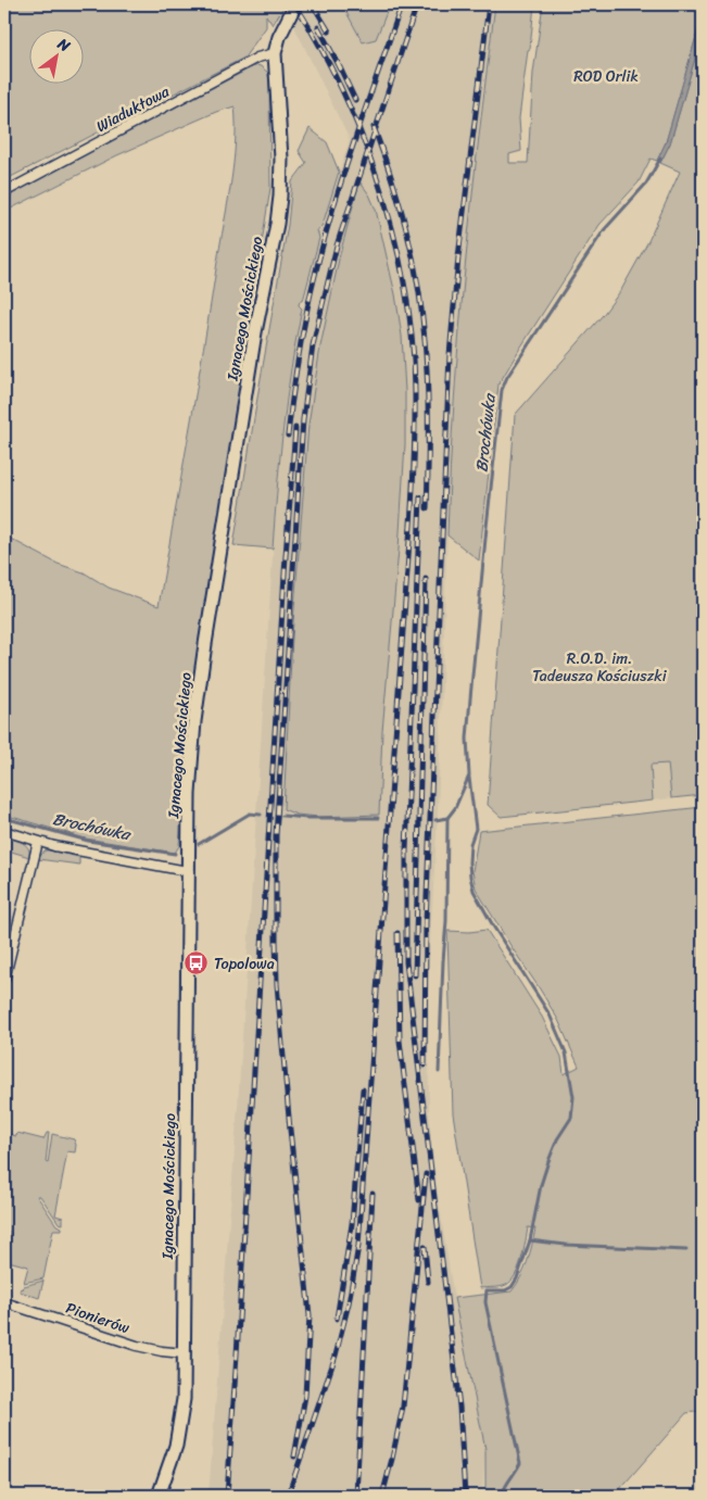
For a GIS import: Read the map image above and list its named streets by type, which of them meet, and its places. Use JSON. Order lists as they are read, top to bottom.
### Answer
{
  "streets": {
    "street": ["Wiaduktowa", "Ignacego Mościckiego", "Pionierów"]
  },
  "crossings": [
    ["Wiaduktowa", "Ignacego Mościckiego"],
    ["Ignacego Mościckiego", "Pionierów"]
  ],
  "water": ["Brochówka"],
  "parks": ["ROD Orlik", "R.O.D. im. Tadeusza Kościuszki"],
  "places": {
    "bus stop": ["Topolowa"]
  },
  "north": "top right"
}
